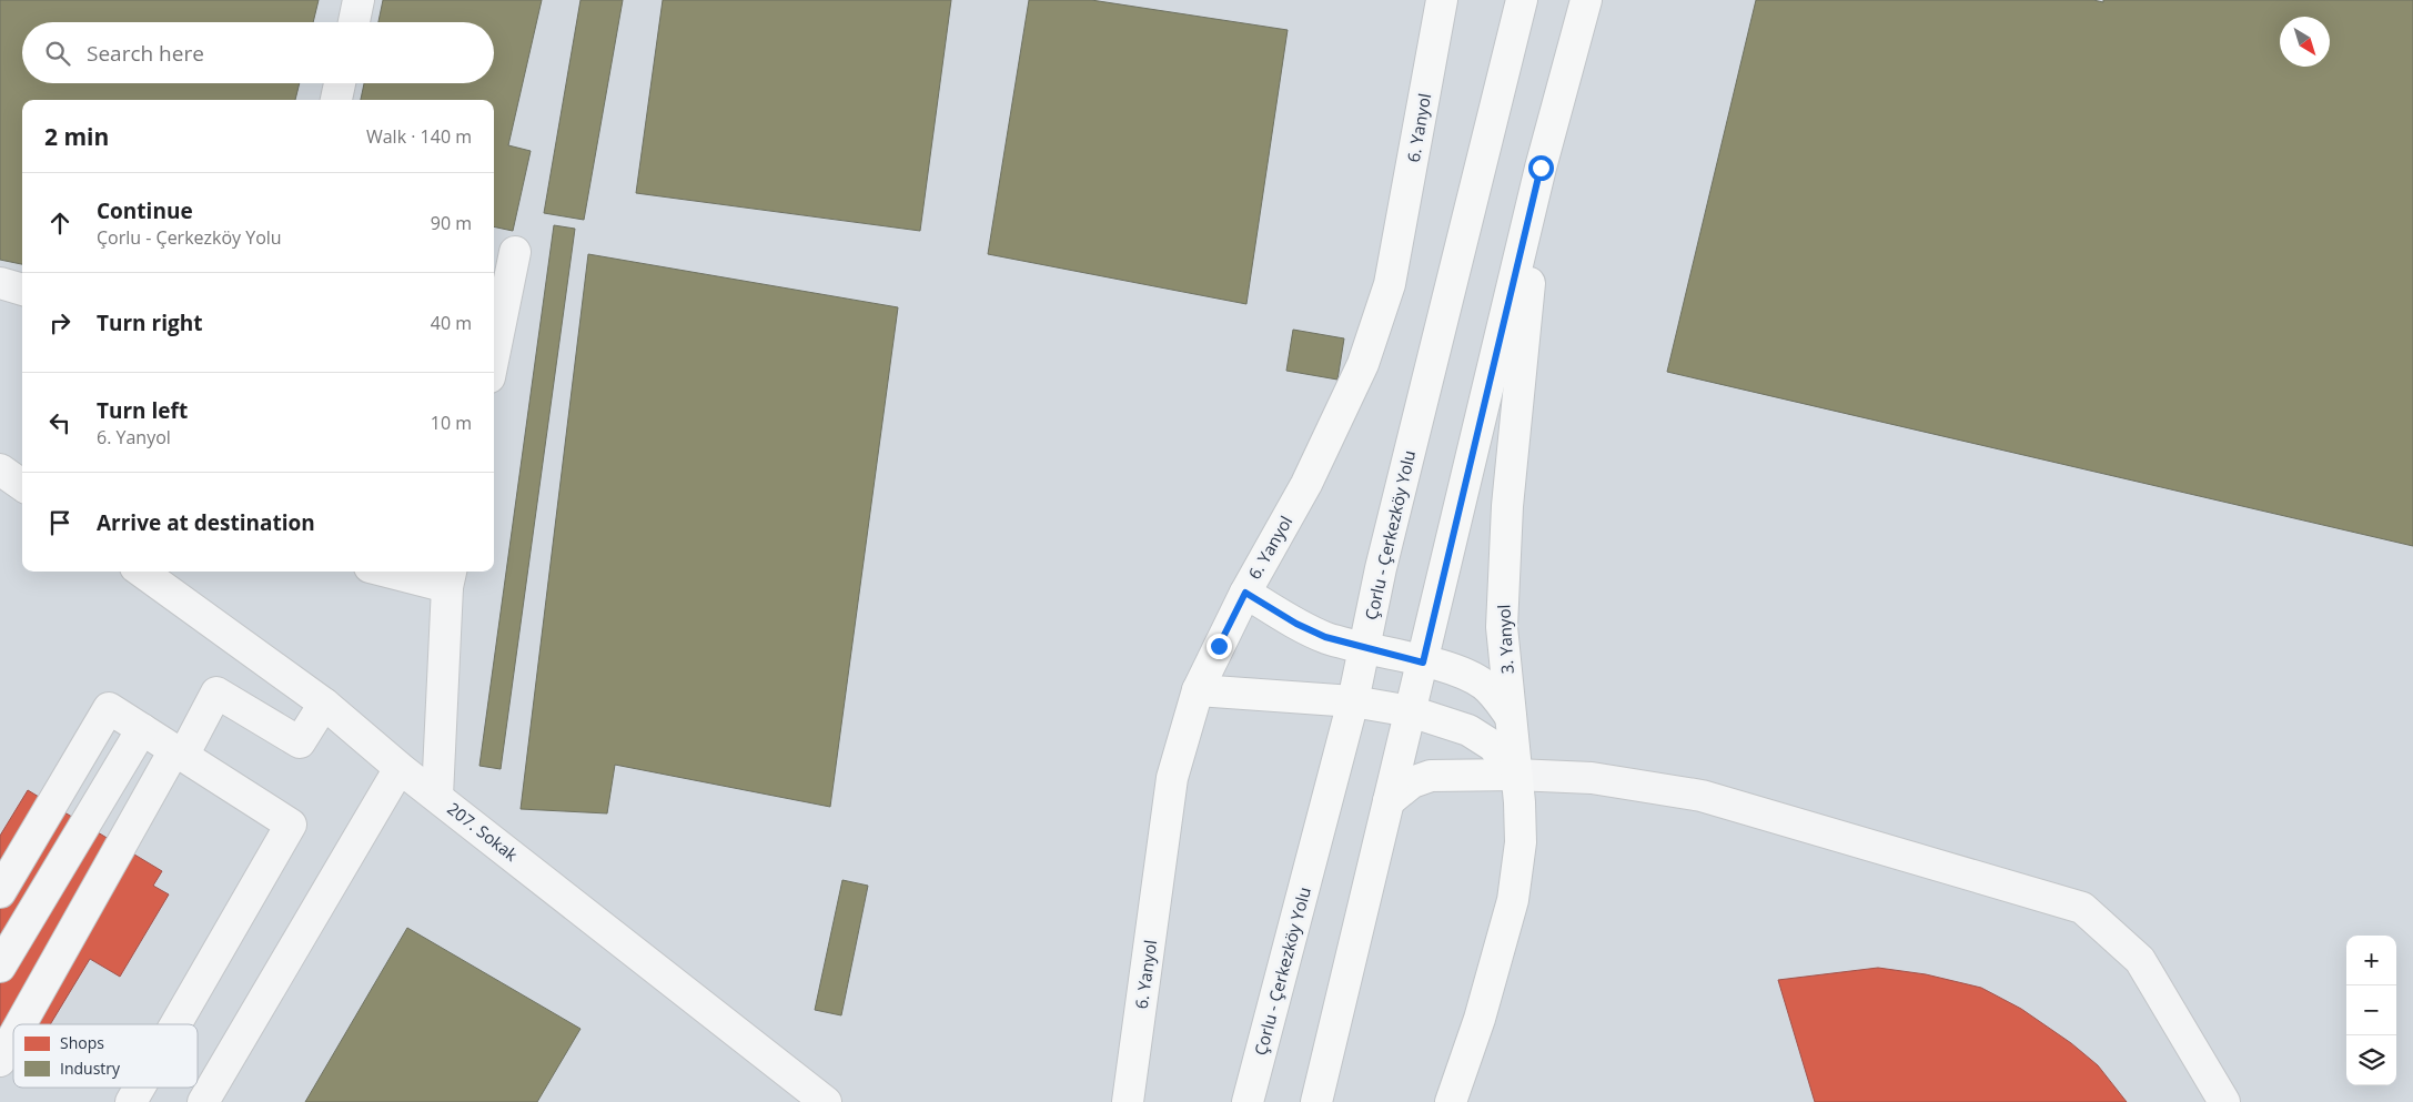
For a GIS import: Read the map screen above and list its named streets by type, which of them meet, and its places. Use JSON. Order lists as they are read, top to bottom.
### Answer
{
  "streets": {
    "main road": ["6. Yanyol", "Çorlu - Çerkezköy Yolu", "3. Yanyol"],
    "street": ["207. Sokak"]
  },
  "legend": ["Shops", "Industry"],
  "north": "bottom right",
  "page": {
    "search": "Search here",
    "heading": ["2 min", "Walk · 140 m"],
    "list": [
      ["Continue", "Çorlu - Çerkezköy Yolu", "90 m"],
      ["Turn right", "40 m"],
      ["Turn left", "6. Yanyol", "10 m"],
      "Arrive at destination"
    ],
    "map_buttons": ["+", "−"]
  }
}
